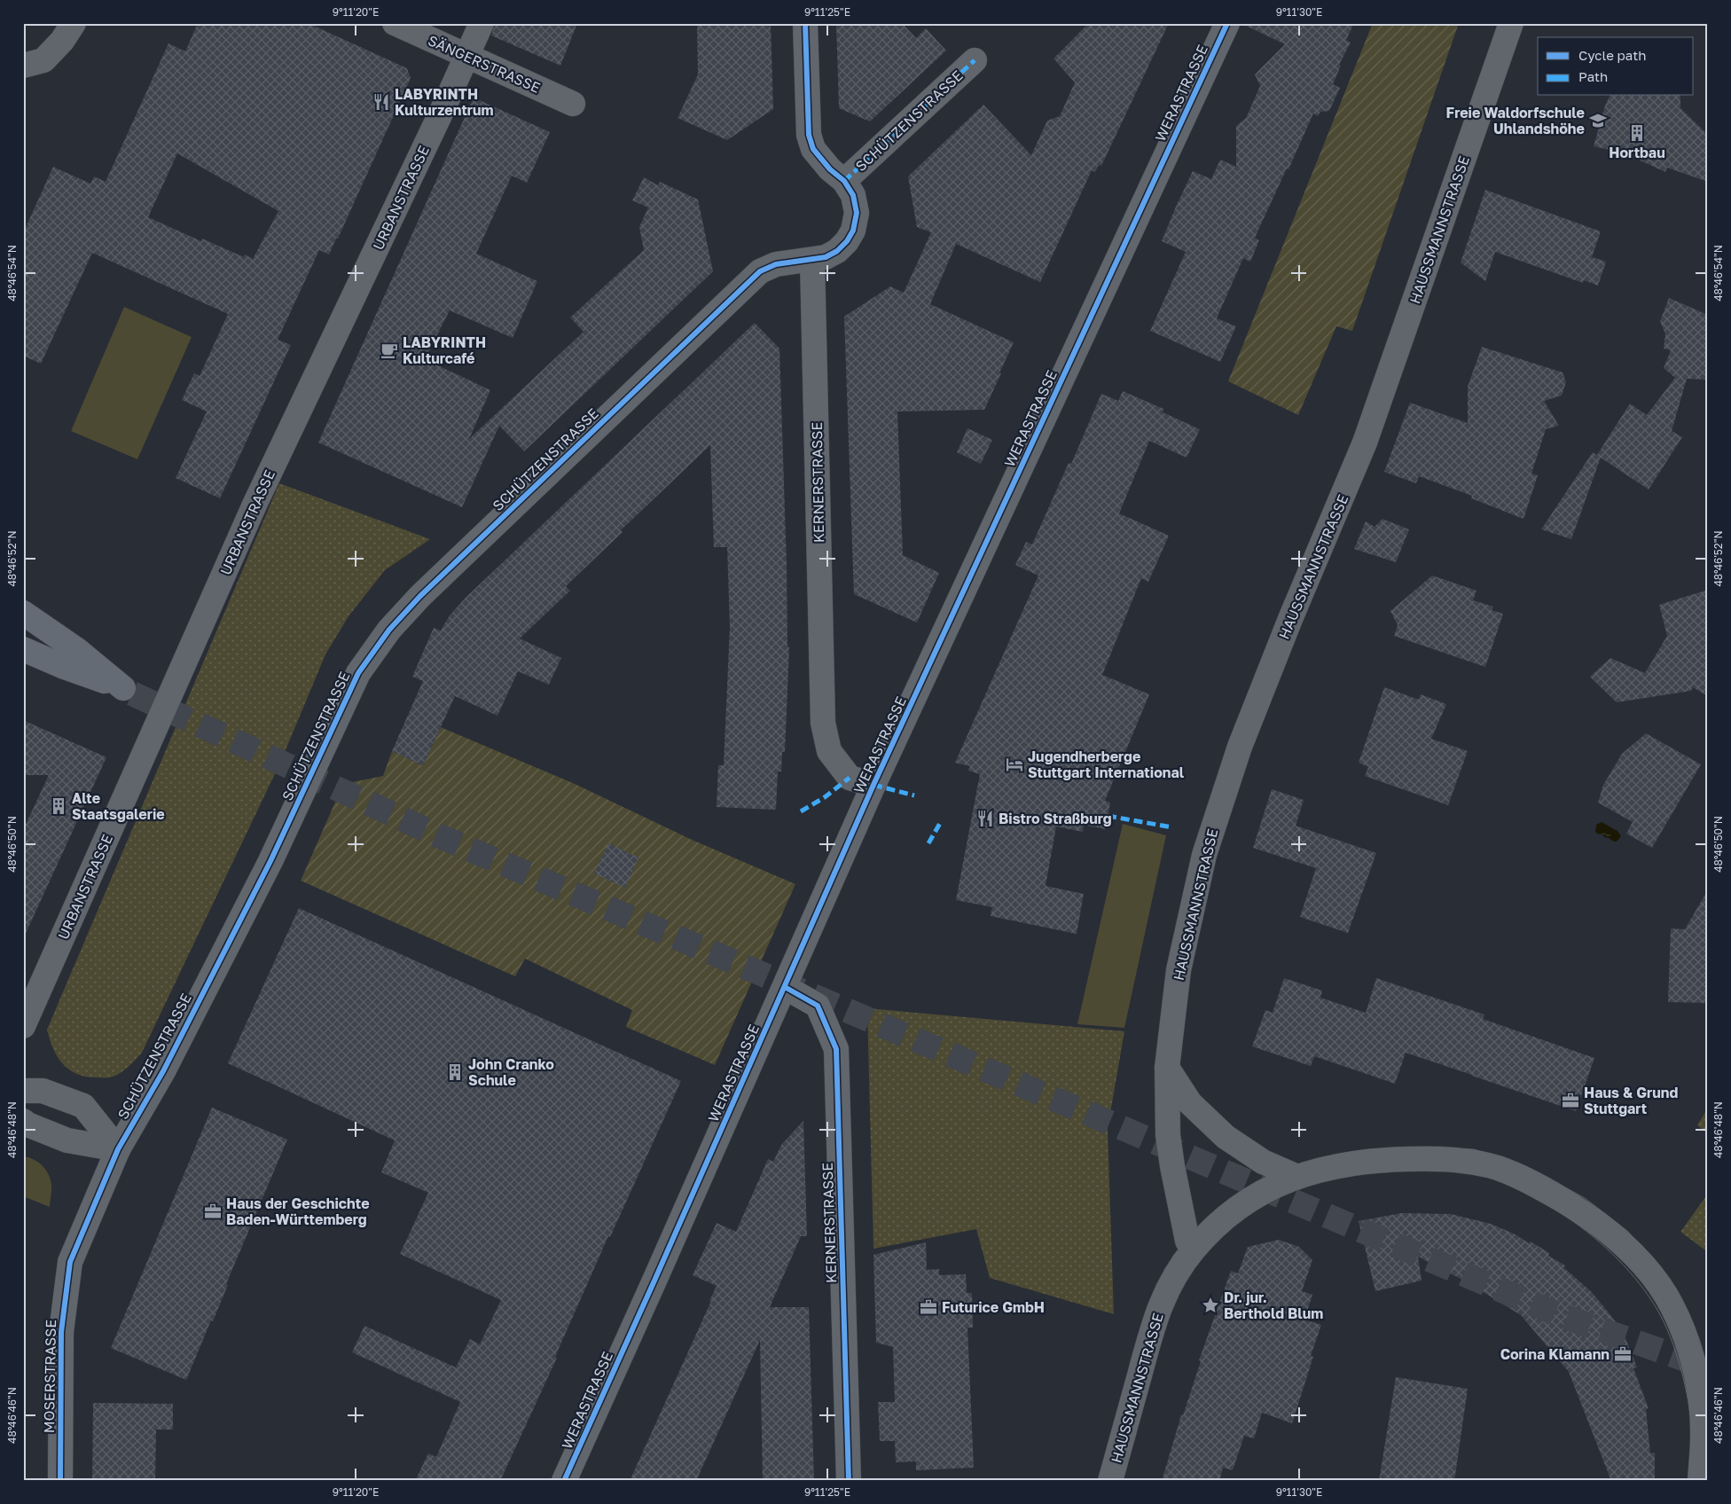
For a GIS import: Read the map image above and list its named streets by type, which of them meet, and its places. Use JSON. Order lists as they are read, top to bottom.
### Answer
{
  "streets": {
    "street": [
      "SÄNGERSTRASSE",
      "WERASTRASSE",
      "SCHÜTZENSTRASSE",
      "URBANSTRASSE",
      "HAUSSMANNSTRASSE",
      "KERNERSTRASSE",
      "MOSERSTRASSE"
    ]
  },
  "crossings": [
    ["SÄNGERSTRASSE", "URBANSTRASSE"],
    ["WERASTRASSE", "KERNERSTRASSE"],
    ["SCHÜTZENSTRASSE", "KERNERSTRASSE"],
    ["SCHÜTZENSTRASSE", "MOSERSTRASSE"]
  ],
  "places": {
    "restaurant": ["LABYRINTH Kulturzentrum", "Bistro Straßburg"],
    "school or university": ["Freie Waldorfschule Uhlandshöhe"],
    "building": ["Hortbau", "Alte Staatsgalerie", "John Cranko Schule"],
    "cafe": ["LABYRINTH Kulturcafé"],
    "hotel": ["Jugendherberge Stuttgart International"],
    "office": [
      "Haus & Grund Stuttgart",
      "Haus der Geschichte Baden-Württemberg",
      "Futurice GmbH",
      "Corina Klamann"
    ],
    "place": ["Dr. jur. Berthold Blum"]
  },
  "legend": ["Cycle path", "Path"],
  "coordinates": [
    "9°11'20\"E",
    "9°11'25\"E",
    "9°11'30\"E",
    "48°46'54\"N",
    "48°46'52\"N",
    "48°46'50\"N",
    "48°46'48\"N",
    "48°46'46\"N"
  ]
}
